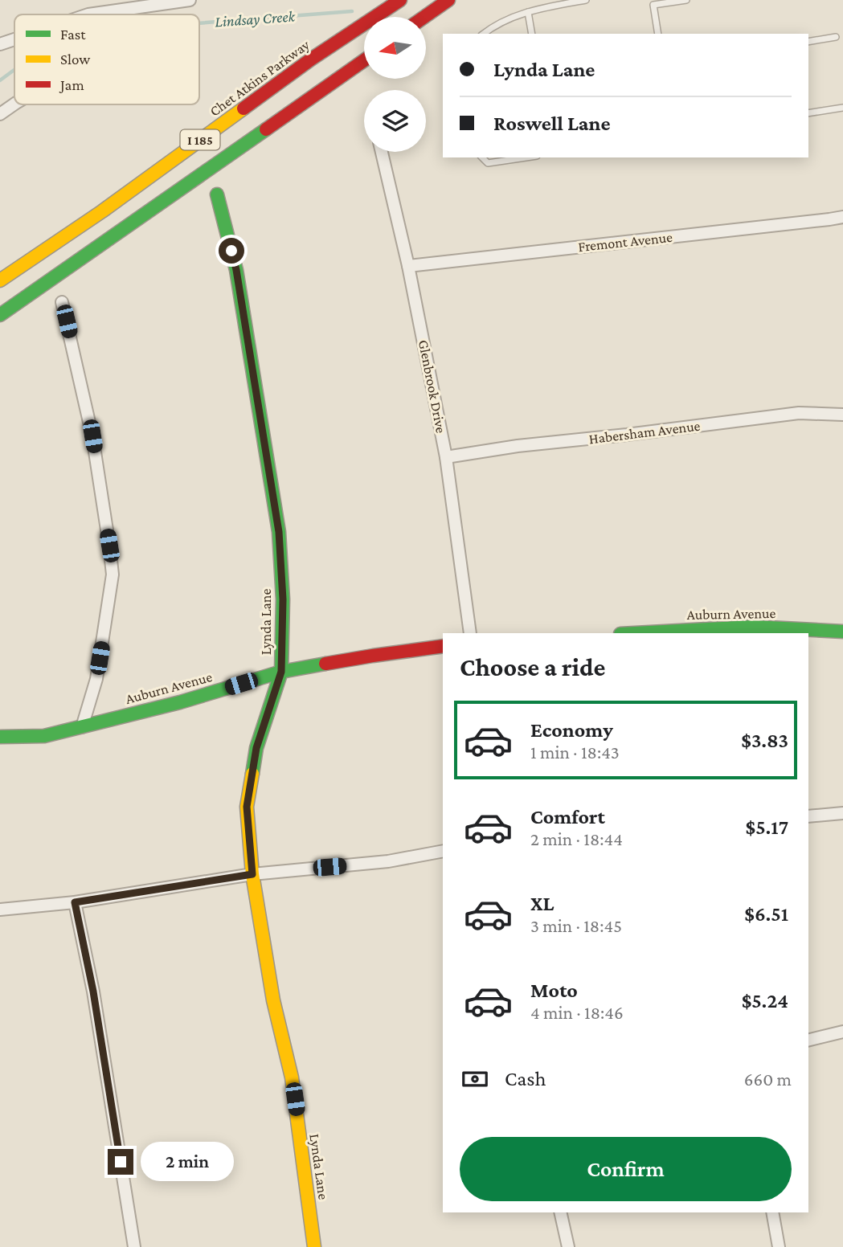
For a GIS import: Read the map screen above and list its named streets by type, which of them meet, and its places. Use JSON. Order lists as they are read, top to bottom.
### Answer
{
  "streets": {
    "main road": [
      "Chet Atkins Parkway",
      "I 185",
      "Auburn Avenue",
      "Lynda Lane"
    ],
    "street": ["Fremont Avenue", "Glenbrook Drive", "Habersham Avenue"]
  },
  "crossings": [
    ["Fremont Avenue", "Glenbrook Drive"],
    ["Glenbrook Drive", "Habersham Avenue"],
    ["Auburn Avenue", "Lynda Lane"]
  ],
  "water": ["Lindsay Creek"],
  "legend": ["Fast", "Slow", "Jam"],
  "north": "left",
  "page": {
    "banner": ["Lynda Lane", "Roswell Lane"],
    "heading": "Choose a ride",
    "list": [
      {
        "name": "Economy",
        "note": "1 min · 18:43",
        "value": "$3.83"
      },
      {
        "name": "Comfort",
        "note": "2 min · 18:44",
        "value": "$5.17"
      },
      {
        "name": "XL",
        "note": "3 min · 18:45",
        "value": "$6.51"
      },
      {
        "name": "Moto",
        "note": "4 min · 18:46",
        "value": "$5.24"
      }
    ],
    "pay": ["Cash", "660 m"],
    "buttons": "Confirm",
    "bubble": "2 min"
  }
}
